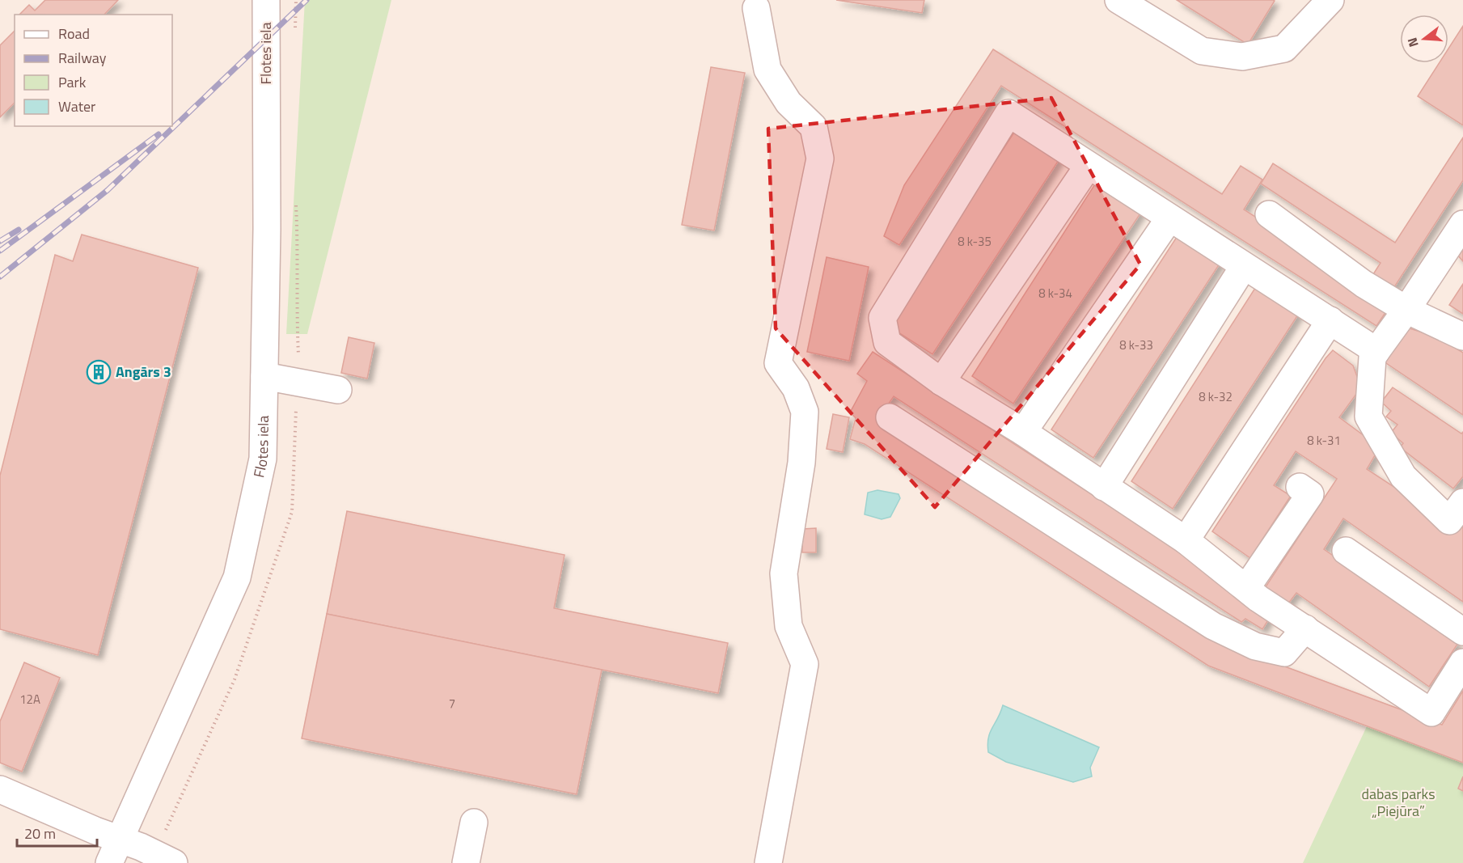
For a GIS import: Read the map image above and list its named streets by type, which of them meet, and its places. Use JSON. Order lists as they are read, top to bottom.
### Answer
{
  "streets": {
    "street": ["Flotes iela"]
  },
  "parks": ["dabas parks „Piejūra”"],
  "places": {
    "building": ["Angārs 3"]
  },
  "house_numbers": [
    "8 k-35",
    "8 k-34",
    "8 k-33",
    "8 k-32",
    "8 k-31",
    "12A",
    "7"
  ],
  "legend": [
    "Road",
    "Railway",
    "Park",
    "Water"
  ],
  "scale_bar": "20 m",
  "north": "left"
}
